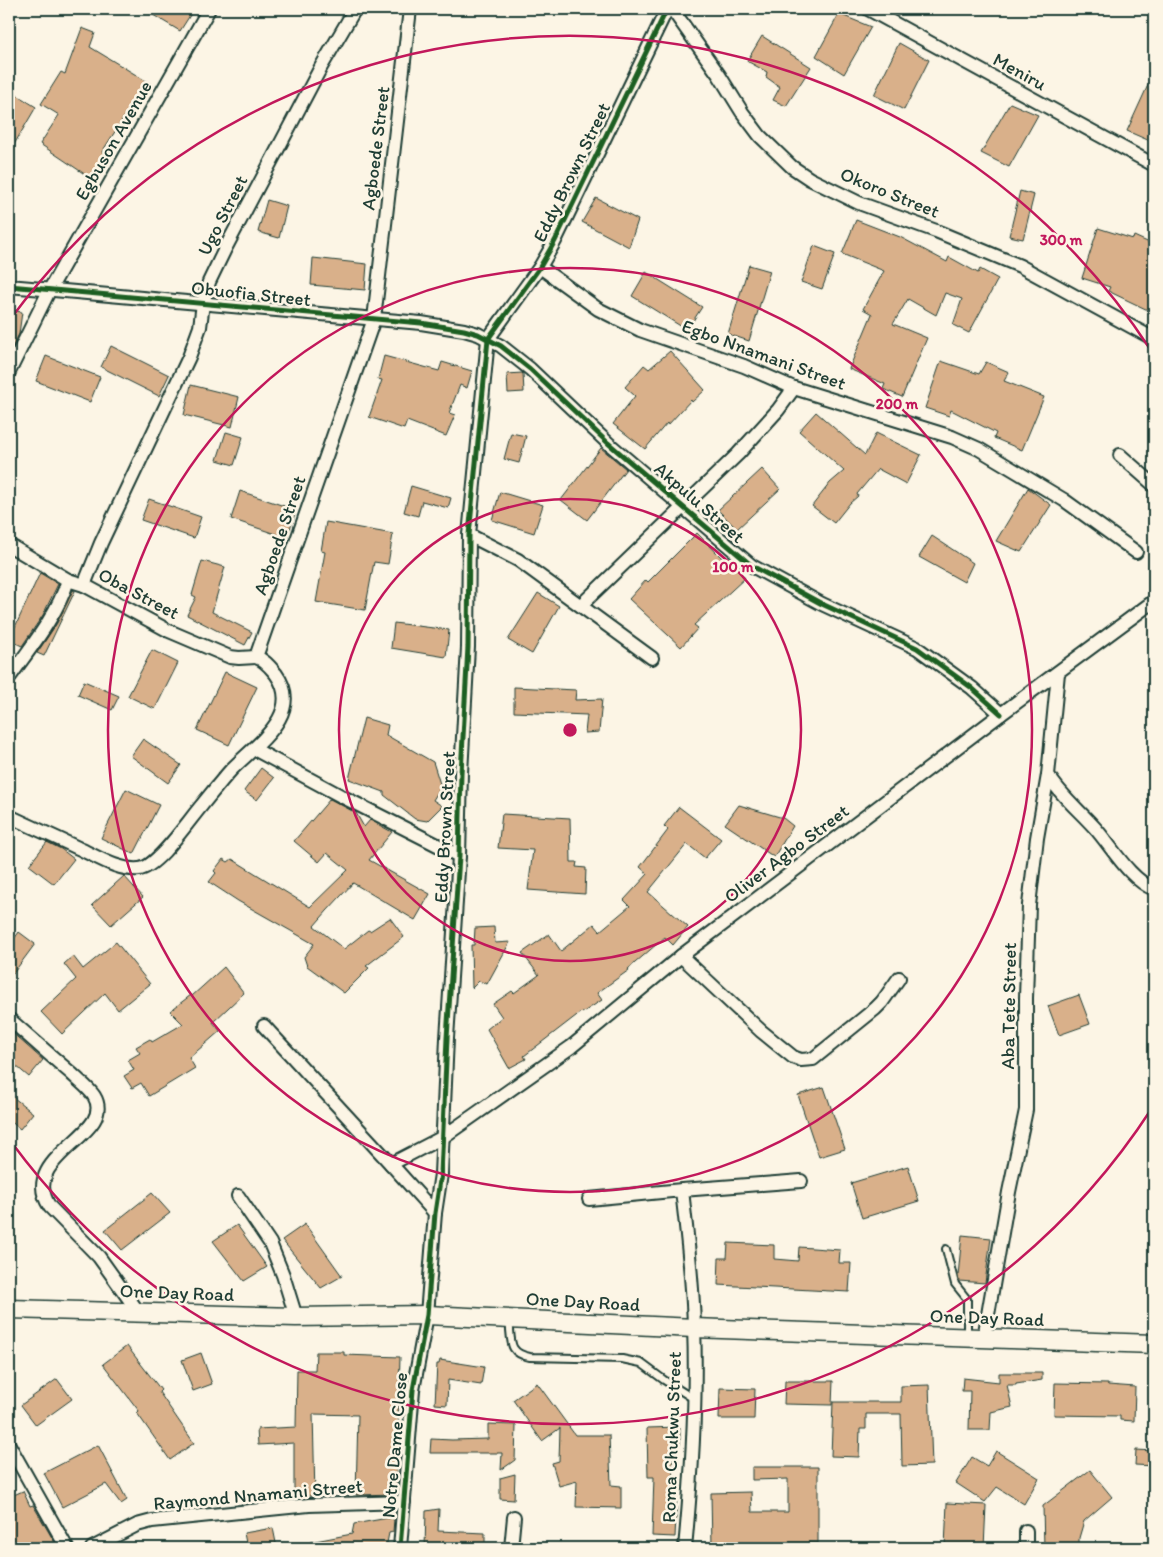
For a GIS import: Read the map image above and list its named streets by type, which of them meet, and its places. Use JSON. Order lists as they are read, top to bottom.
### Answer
{
  "streets": {
    "main road": ["One Day Road"],
    "street": [
      "Meniru",
      "Egbuson Avenue",
      "Agboede Street",
      "Eddy Brown Street",
      "Okoro Street",
      "Ugo Street",
      "Obuofia Street",
      "Egbo Nnamani Street",
      "Akpulu Street",
      "Oba Street",
      "Oliver Agbo Street",
      "Aba Tete Street",
      "Roma Chukwu Street",
      "Notre Dame Close",
      "Raymond Nnamani Street"
    ]
  },
  "crossings": [
    ["Egbuson Avenue", "Obuofia Street"],
    ["Agboede Street", "Obuofia Street"],
    ["Agboede Street", "Oba Street"],
    ["Eddy Brown Street", "Obuofia Street"],
    ["Eddy Brown Street", "Egbo Nnamani Street"],
    ["Eddy Brown Street", "Akpulu Street"],
    ["Eddy Brown Street", "Oliver Agbo Street"],
    ["Eddy Brown Street", "One Day Road"],
    ["Eddy Brown Street", "Notre Dame Close"],
    ["Ugo Street", "Obuofia Street"],
    ["Ugo Street", "Oba Street"],
    ["Obuofia Street", "Akpulu Street"],
    ["Akpulu Street", "Oliver Agbo Street"],
    ["Oliver Agbo Street", "Aba Tete Street"],
    ["Aba Tete Street", "One Day Road"],
    ["One Day Road", "Roma Chukwu Street"],
    ["One Day Road", "Notre Dame Close"],
    ["Notre Dame Close", "Raymond Nnamani Street"]
  ],
  "rings": ["300 m", "200 m", "100 m"]
}
